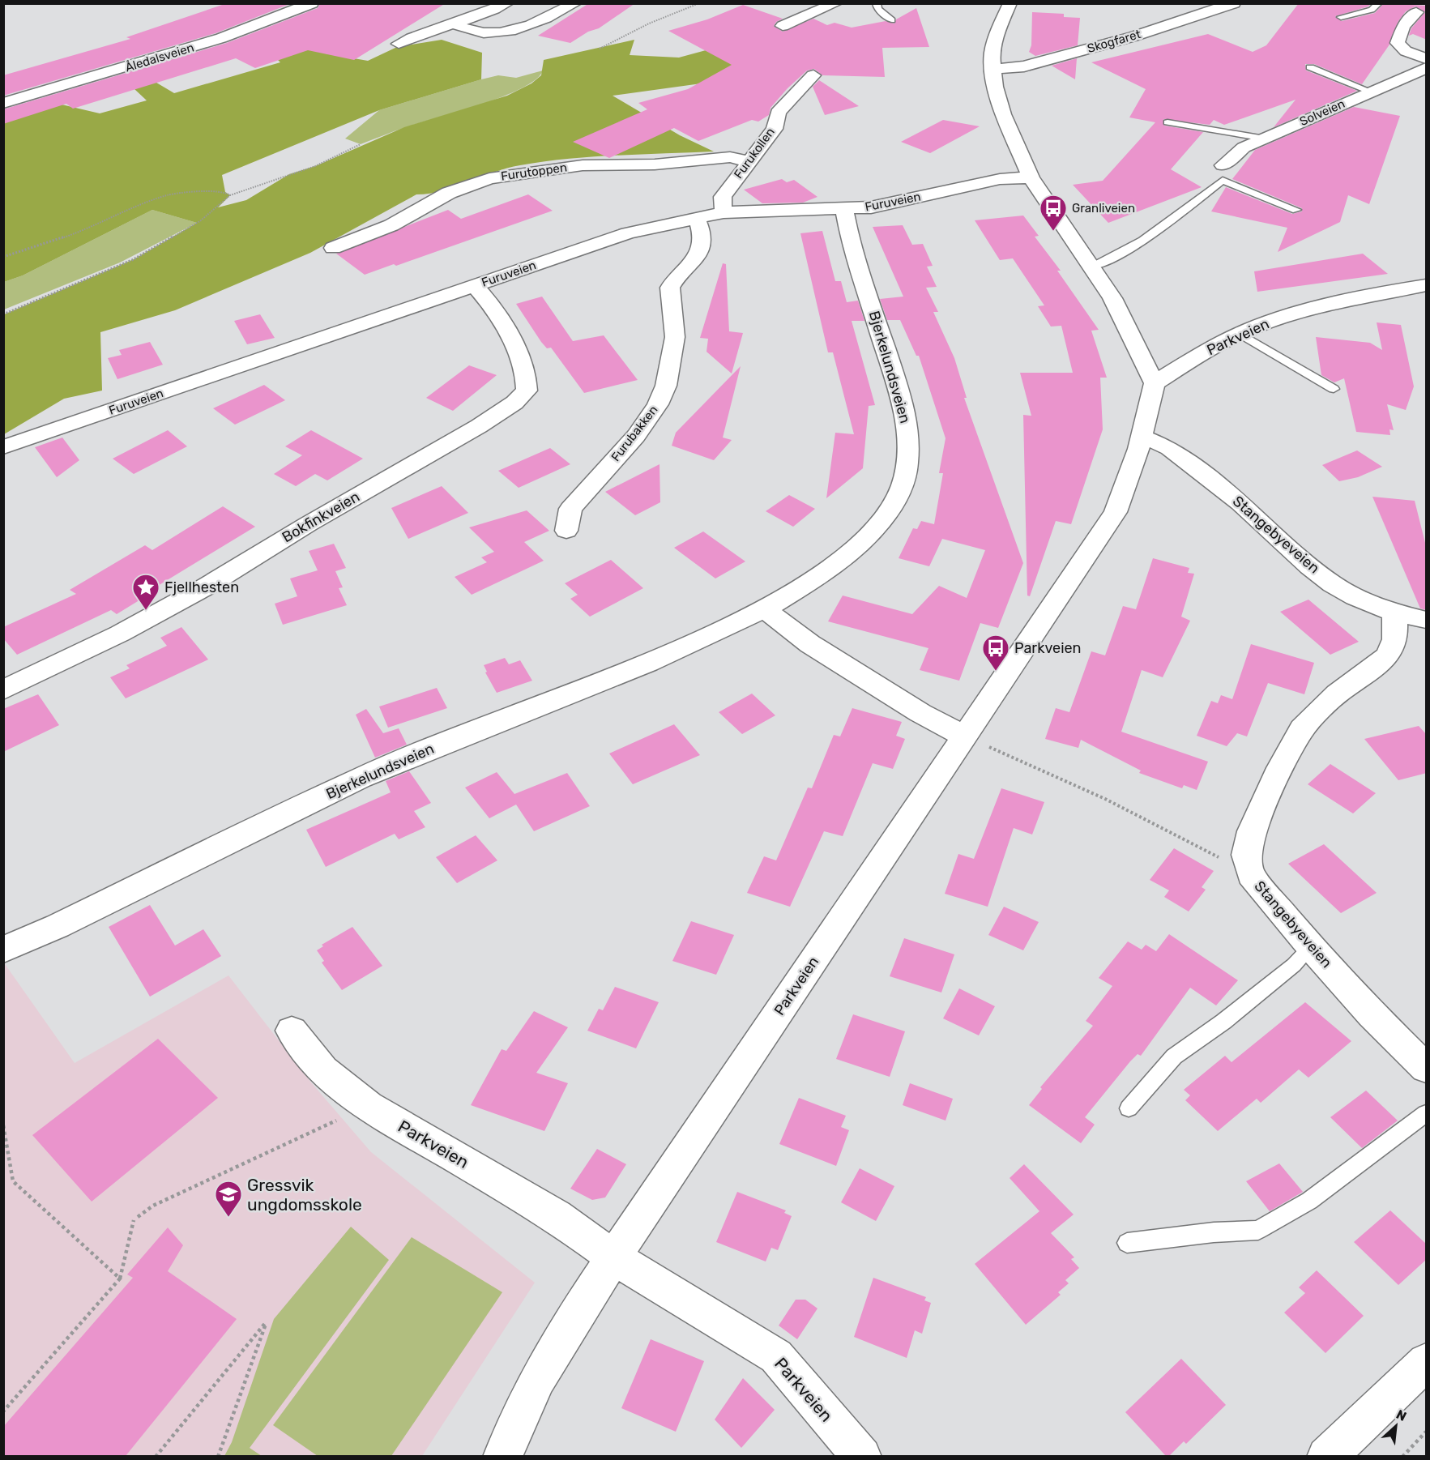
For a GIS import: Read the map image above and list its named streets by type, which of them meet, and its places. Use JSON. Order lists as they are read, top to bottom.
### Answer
{
  "streets": {
    "street": [
      "Skogfaret",
      "Åledalsveien",
      "Solveien",
      "Furukollen",
      "Furutoppen",
      "Furuveien",
      "Parkveien",
      "Bjerkelundsveien",
      "Furubakken",
      "Bokfinkveien",
      "Stangebyeveien"
    ]
  },
  "crossings": [
    ["Furukollen", "Furutoppen"],
    ["Furukollen", "Furuveien"],
    ["Furuveien", "Bjerkelundsveien"],
    ["Furuveien", "Furubakken"],
    ["Furuveien", "Bokfinkveien"],
    ["Parkveien", "Stangebyeveien"]
  ],
  "places": {
    "bus stop": ["Granliveien", "Parkveien"],
    "place": ["Fjellhesten"],
    "school or university": ["Gressvik ungdomsskole"]
  },
  "north": "top right"
}
